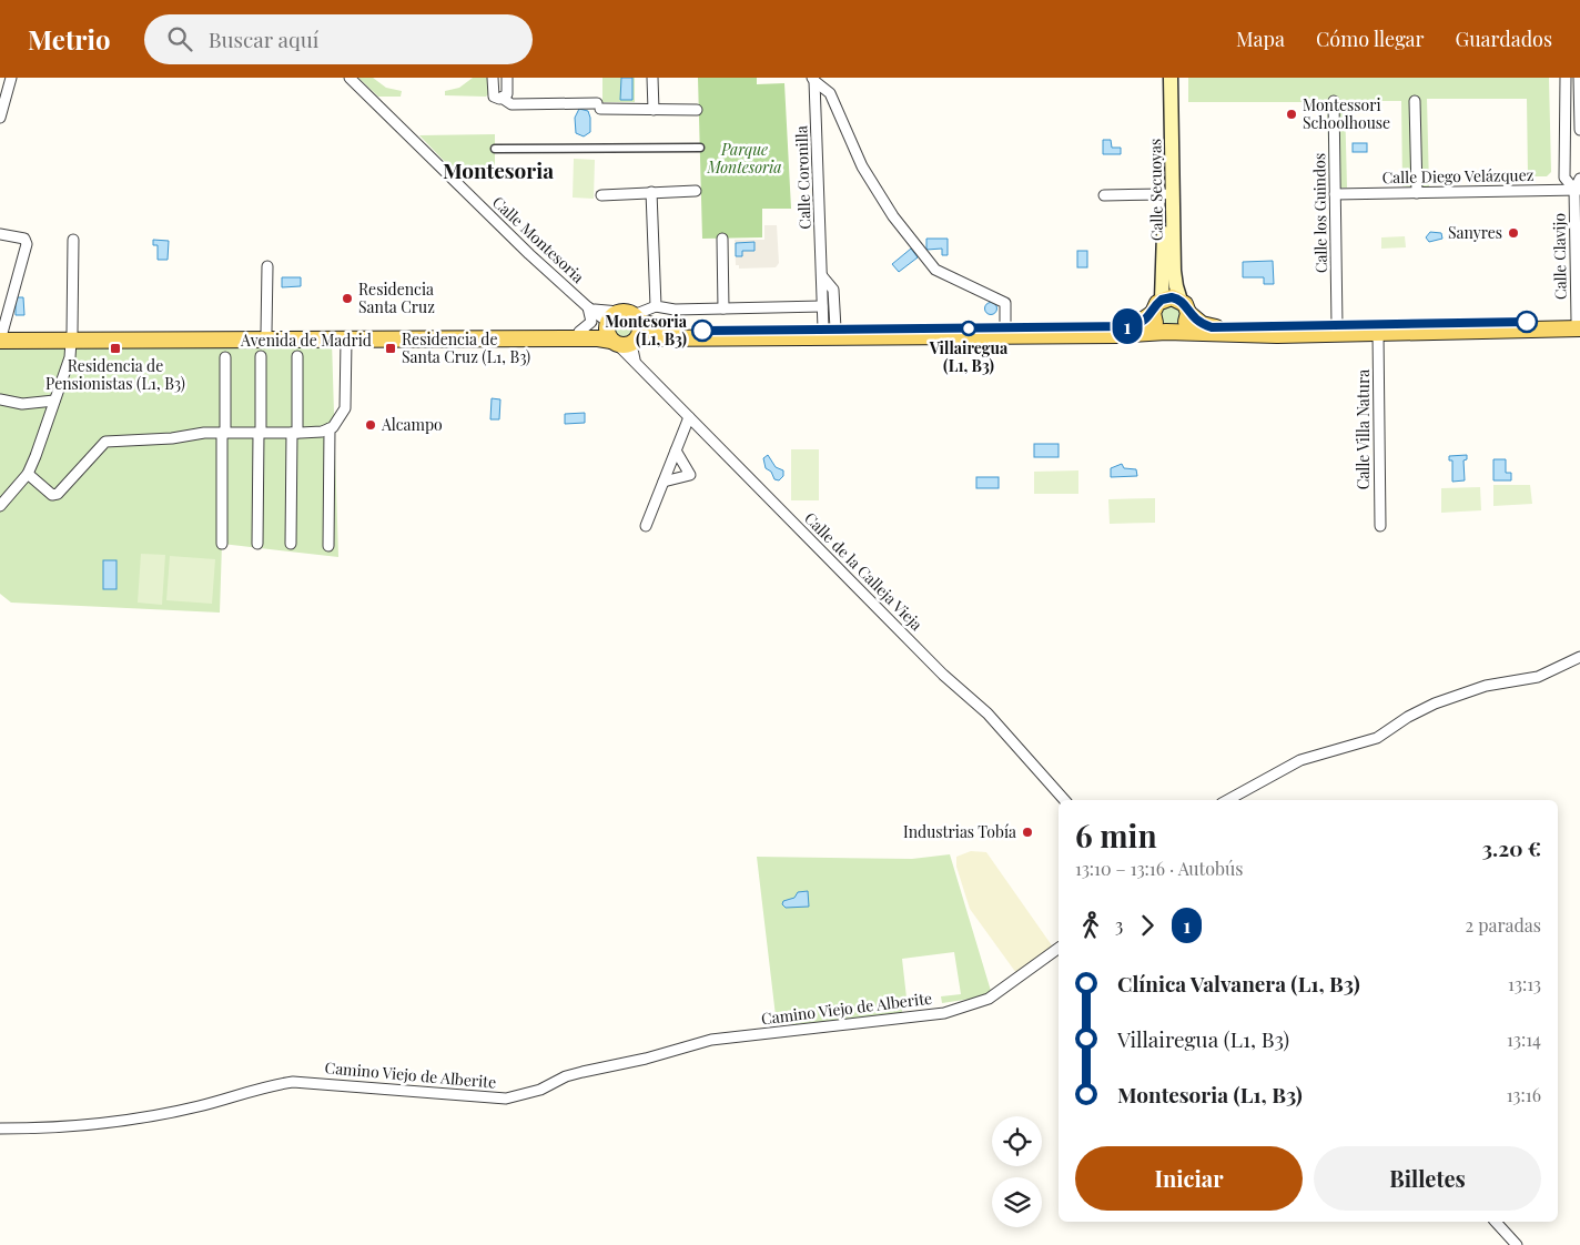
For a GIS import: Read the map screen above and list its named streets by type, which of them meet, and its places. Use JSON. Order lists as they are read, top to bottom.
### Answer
{
  "streets": {
    "main road": ["Calle Secuoyas", "Avenida de Madrid"],
    "street": [
      "Calle Diego Velázquez",
      "Calle Coronilla",
      "Calle los Guindos",
      "Calle Montesoria",
      "Calle Clavijo",
      "Calle Villa Natura",
      "Calle de la Calleja Vieja",
      "Camino Viejo de Alberite"
    ]
  },
  "crossings": [
    ["Calle Diego Velázquez", "Calle los Guindos"],
    ["Calle Diego Velázquez", "Calle Clavijo"],
    ["Calle Coronilla", "Avenida de Madrid"],
    ["Calle Secuoyas", "Avenida de Madrid"],
    ["Calle Montesoria", "Avenida de Madrid"],
    ["Calle Montesoria", "Calle de la Calleja Vieja"],
    ["Calle Clavijo", "Avenida de Madrid"],
    ["Avenida de Madrid", "Calle Villa Natura"],
    ["Avenida de Madrid", "Calle de la Calleja Vieja"]
  ],
  "districts": ["Montesoria"],
  "parks": ["Parque Montesoria"],
  "places": {
    "other": [
      "Montessori Schoolhouse",
      "Sanyres",
      "Residencia Santa Cruz",
      "Villairegua (L1, B3)",
      "Montesoria (L1, B3)",
      "Alcampo",
      "Industrias Tobía"
    ],
    "transit": ["Residencia de Pensionistas (L1, B3)", "Residencia de Santa Cruz (L1, B3)"]
  },
  "lines": ["bus line 1"],
  "page": {
    "header": "Metrio",
    "search": "Buscar aquí",
    "nav": ["Mapa", "Cómo llegar", "Guardados"],
    "on_map": "1",
    "heading": ["6 min", "13:10 – 13:16 · Autobús", "3.20 €"],
    "legs": ["3", "1", "2 paradas"],
    "list": [
      {
        "name": "Clínica Valvanera (L1, B3)",
        "value": "13:13"
      },
      {
        "name": "Villairegua (L1, B3)",
        "value": "13:14"
      },
      {
        "name": "Montesoria (L1, B3)",
        "value": "13:16"
      }
    ],
    "buttons": ["Iniciar", "Billetes"]
  }
}
